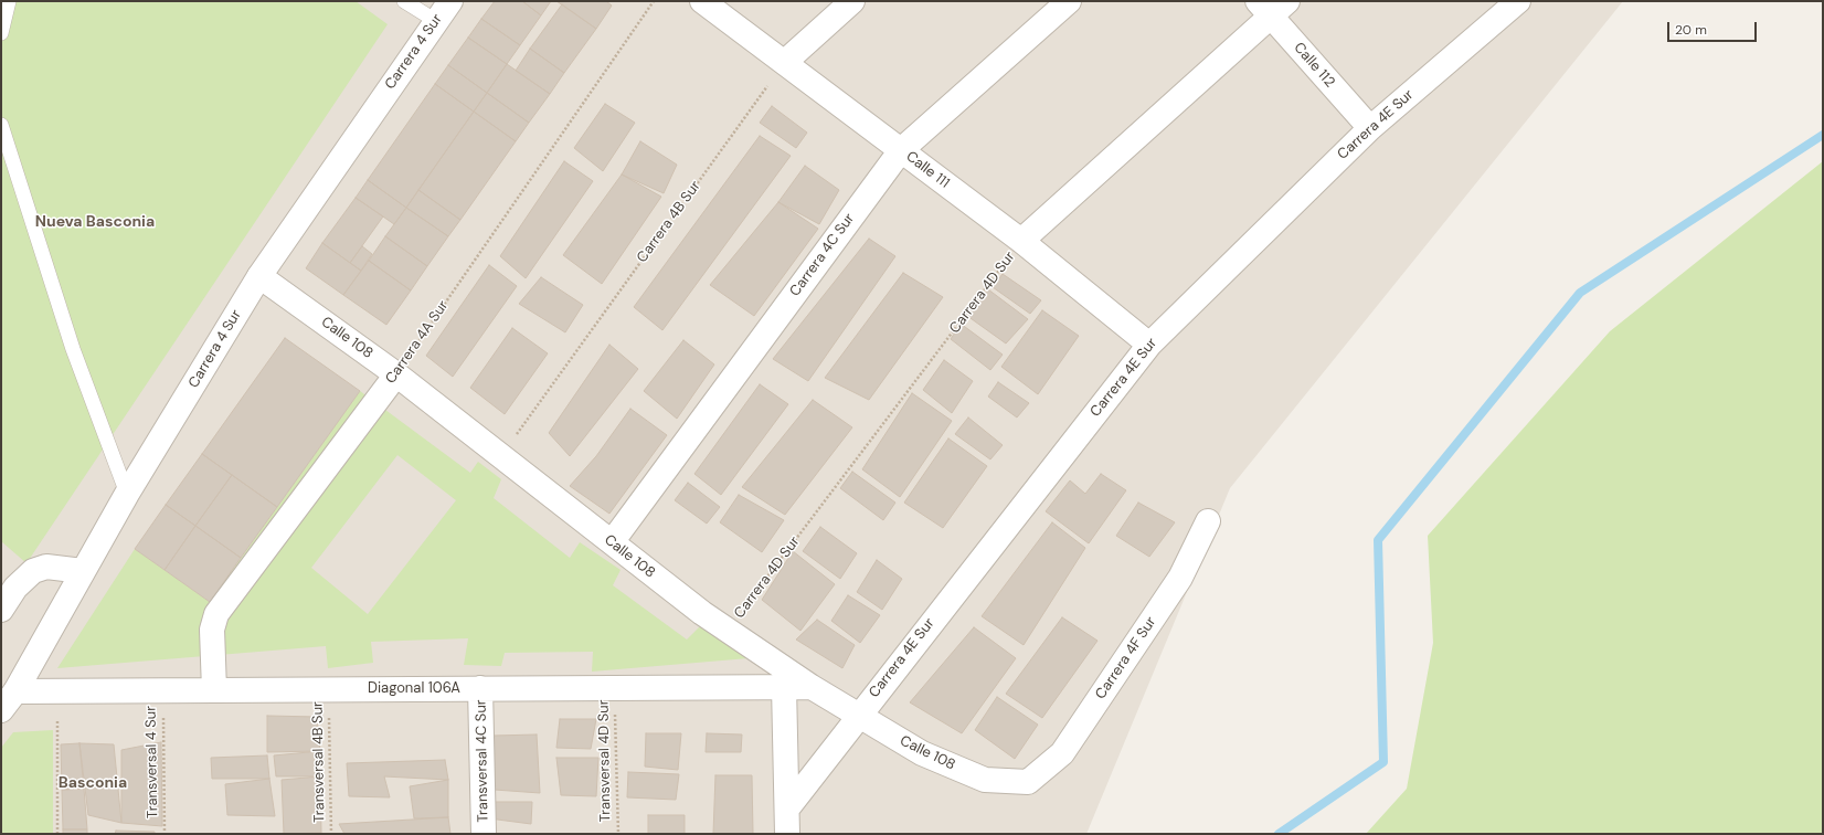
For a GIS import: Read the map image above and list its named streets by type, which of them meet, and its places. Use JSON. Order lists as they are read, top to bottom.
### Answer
{
  "streets": {
    "street": [
      "Carrera 4 Sur",
      "Calle 112",
      "Carrera 4E Sur",
      "Calle 111",
      "Carrera 4C Sur",
      "Carrera 4D Sur",
      "Calle 108",
      "Carrera 4A Sur",
      "Carrera 4F Sur",
      "Diagonal 106A",
      "Transversal 4C Sur"
    ],
    "path": [
      "Carrera 4B Sur",
      "Transversal 4D Sur",
      "Transversal 4 Sur",
      "Transversal 4B Sur"
    ]
  },
  "crossings": [
    ["Carrera 4 Sur", "Calle 108"],
    ["Carrera 4 Sur", "Diagonal 106A"],
    ["Calle 112", "Carrera 4E Sur"],
    ["Calle 112", "Carrera 4D Sur"],
    ["Carrera 4E Sur", "Calle 111"],
    ["Carrera 4E Sur", "Calle 108"],
    ["Calle 111", "Carrera 4B Sur"],
    ["Calle 111", "Carrera 4C Sur"],
    ["Calle 111", "Carrera 4D Sur"],
    ["Carrera 4B Sur", "Calle 108"],
    ["Carrera 4C Sur", "Calle 108"],
    ["Carrera 4D Sur", "Calle 108"],
    ["Calle 108", "Carrera 4A Sur"],
    ["Calle 108", "Carrera 4F Sur"],
    ["Calle 108", "Diagonal 106A"],
    ["Carrera 4A Sur", "Diagonal 106A"],
    ["Diagonal 106A", "Transversal 4C Sur"],
    ["Diagonal 106A", "Transversal 4D Sur"],
    ["Diagonal 106A", "Transversal 4 Sur"],
    ["Diagonal 106A", "Transversal 4B Sur"]
  ],
  "districts": ["Nueva Basconia", "Basconia"],
  "scale_bar": "20 m"
}
